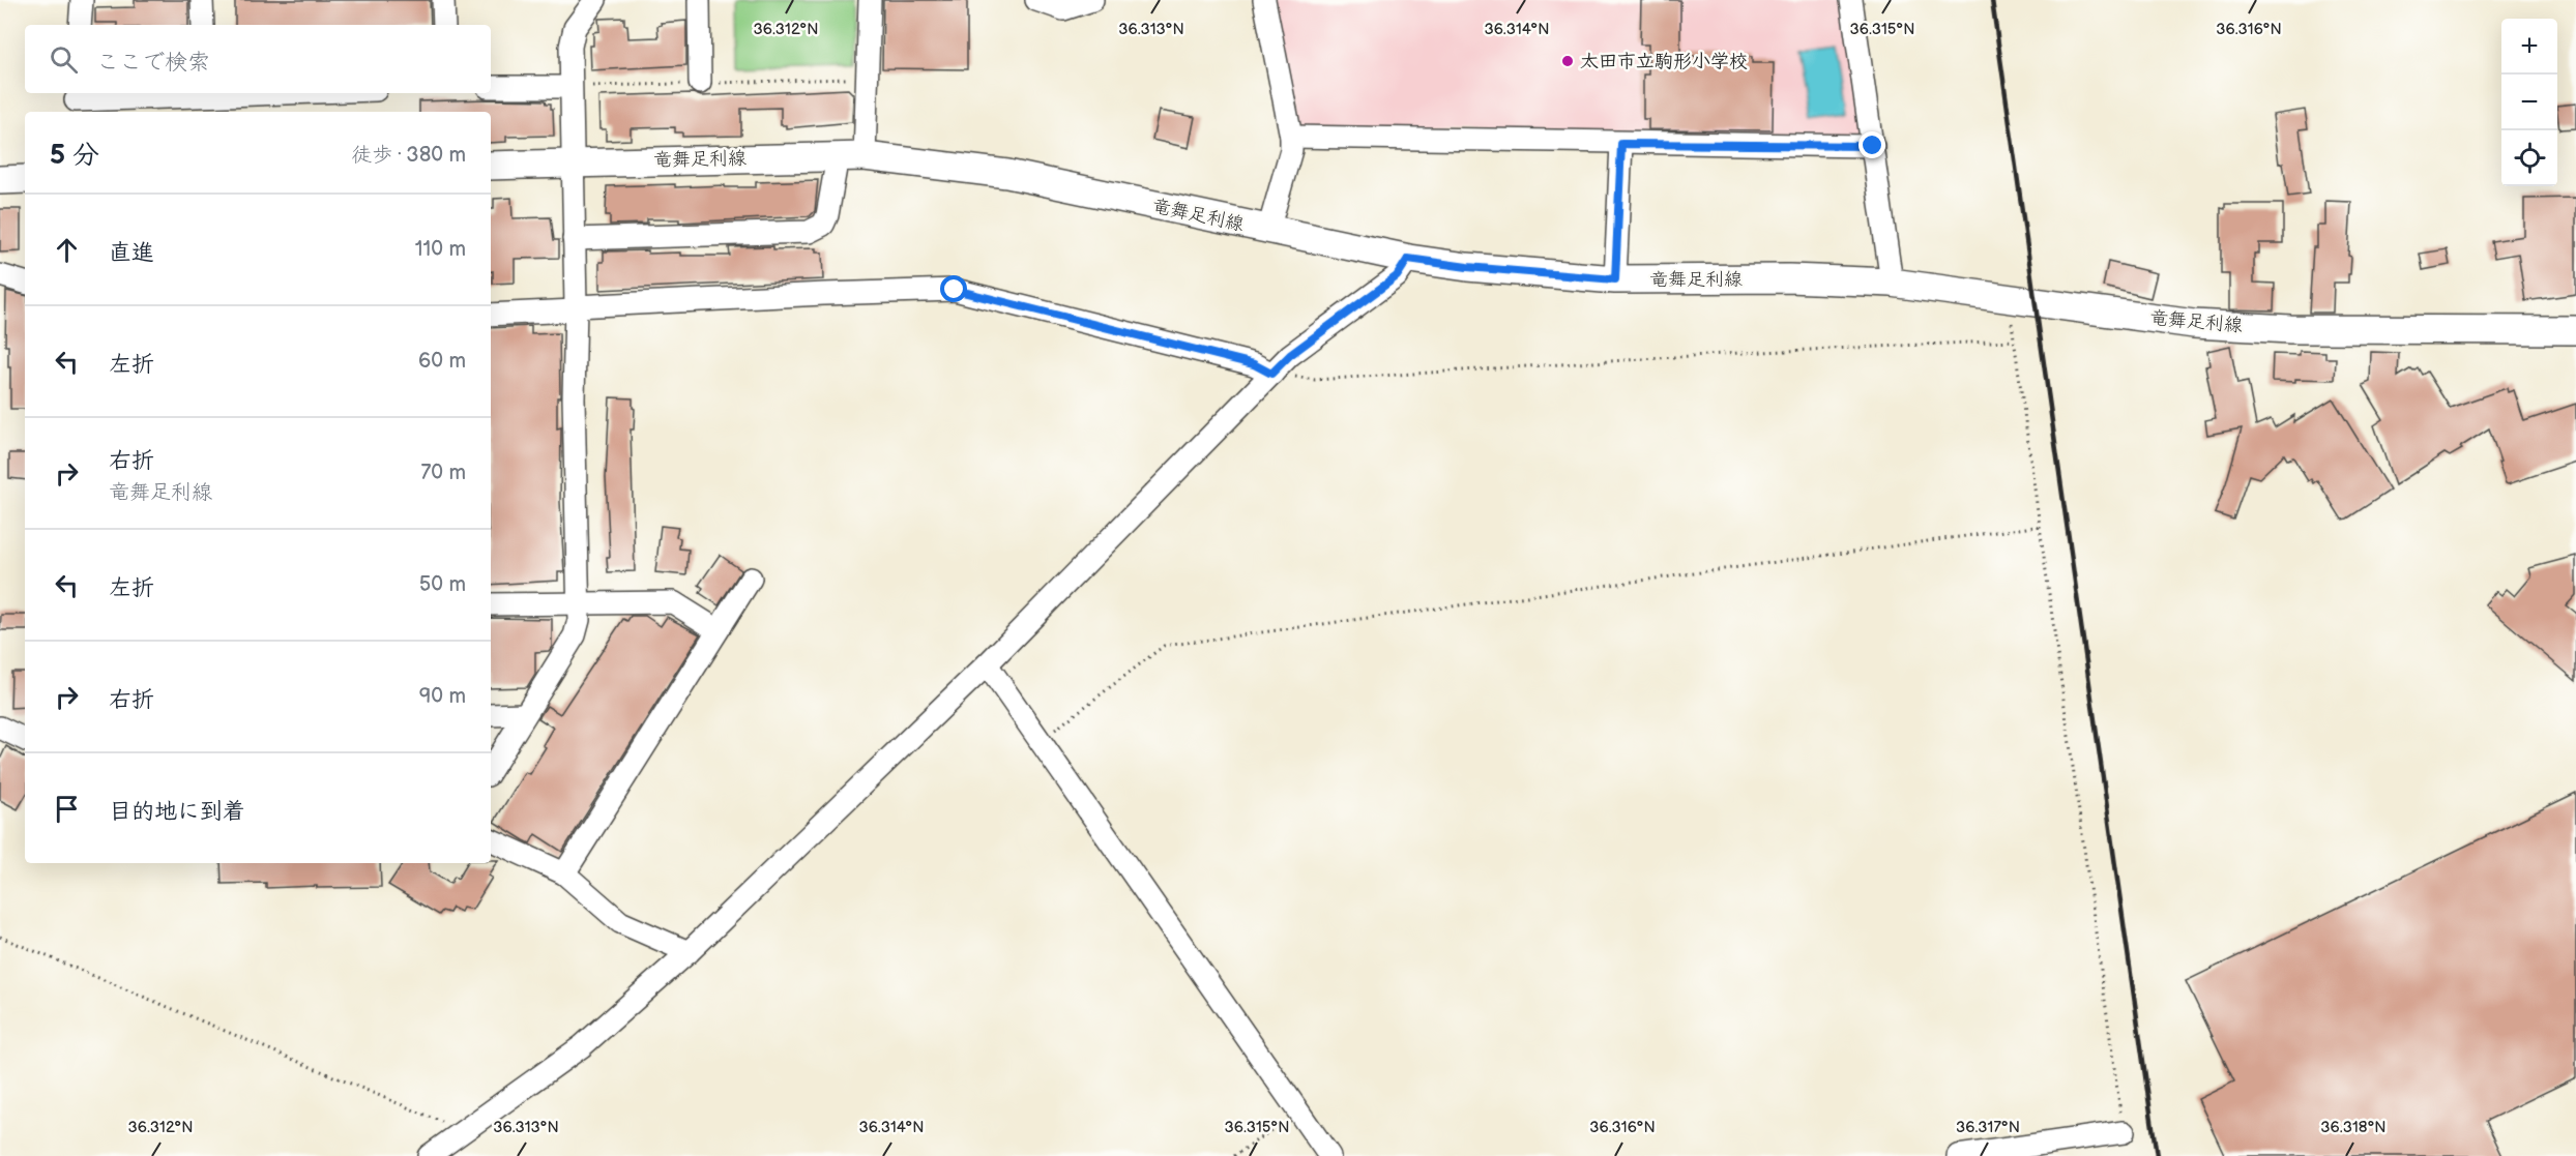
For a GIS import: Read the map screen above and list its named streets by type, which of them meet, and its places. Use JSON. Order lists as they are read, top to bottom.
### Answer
{
  "streets": {
    "main road": ["竜舞足利線"]
  },
  "places": ["太田市立駒形小学校"],
  "page": {
    "map_buttons": ["+", "−"],
    "search": "ここで検索",
    "heading": ["5 分", "徒歩 · 380 m"],
    "list": [
      ["直進", "110 m"],
      ["左折", "60 m"],
      ["右折", "竜舞足利線", "70 m"],
      ["左折", "50 m"],
      ["右折", "90 m"],
      "目的地に到着"
    ]
  },
  "coordinates": [
    "36.312°N",
    "36.313°N",
    "36.314°N",
    "36.315°N",
    "36.316°N",
    "36.317°N",
    "36.318°N"
  ]
}
